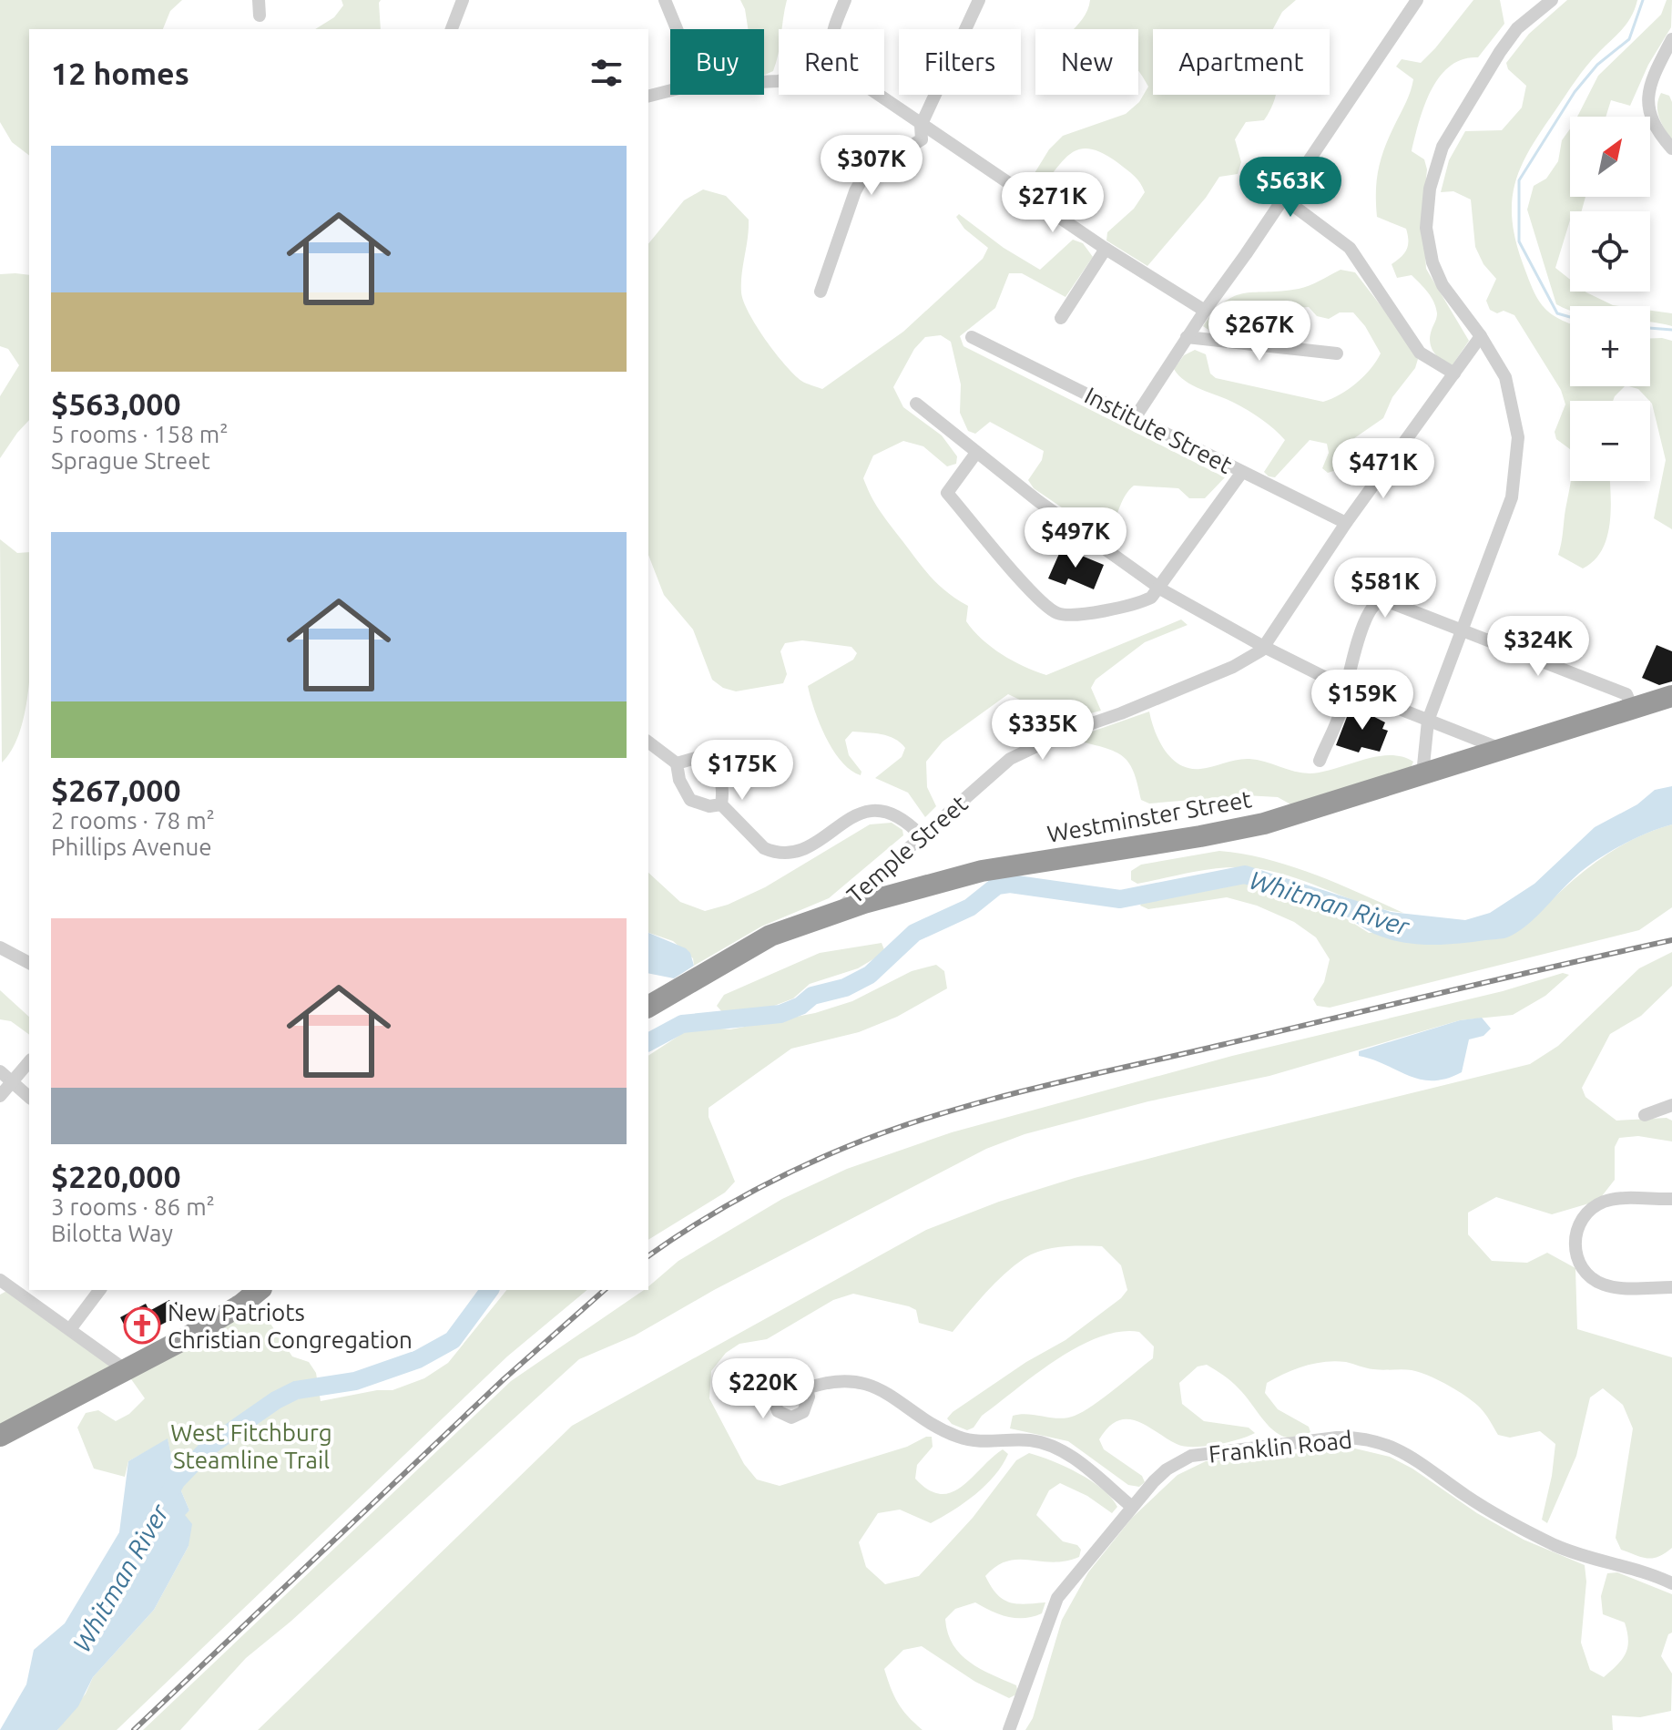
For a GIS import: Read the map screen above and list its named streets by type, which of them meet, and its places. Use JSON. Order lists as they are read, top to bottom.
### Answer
{
  "streets": {
    "highway": ["Westminster Street"],
    "street": ["Institute Street", "Temple Street", "Franklin Road"]
  },
  "crossings": [
    ["Institute Street", "Temple Street"],
    ["Westminster Street", "Temple Street"]
  ],
  "water": ["Whitman River"],
  "parks": ["West Fitchburg Steamline Trail"],
  "places": {
    "church": ["New Patriots Christian Congregation"]
  },
  "north": "top right",
  "page": {
    "chip": [
      "Buy",
      "Rent",
      "Filters",
      "New",
      "Apartment"
    ],
    "heading": "12 homes",
    "map_buttons": ["+", "−"],
    "list": [
      {
        "name": "$563,000",
        "note": "5 rooms · 158 m² · Sprague Street"
      },
      {
        "name": "$267,000",
        "note": "2 rooms · 78 m² · Phillips Avenue"
      },
      {
        "name": "$220,000",
        "note": "3 rooms · 86 m² · Bilotta Way"
      }
    ],
    "price": [
      "$307K",
      "$563K",
      "$271K",
      "$267K",
      "$471K",
      "$497K",
      "$581K",
      "$324K",
      "$159K",
      "$335K",
      "$175K",
      "$220K"
    ]
  }
}
